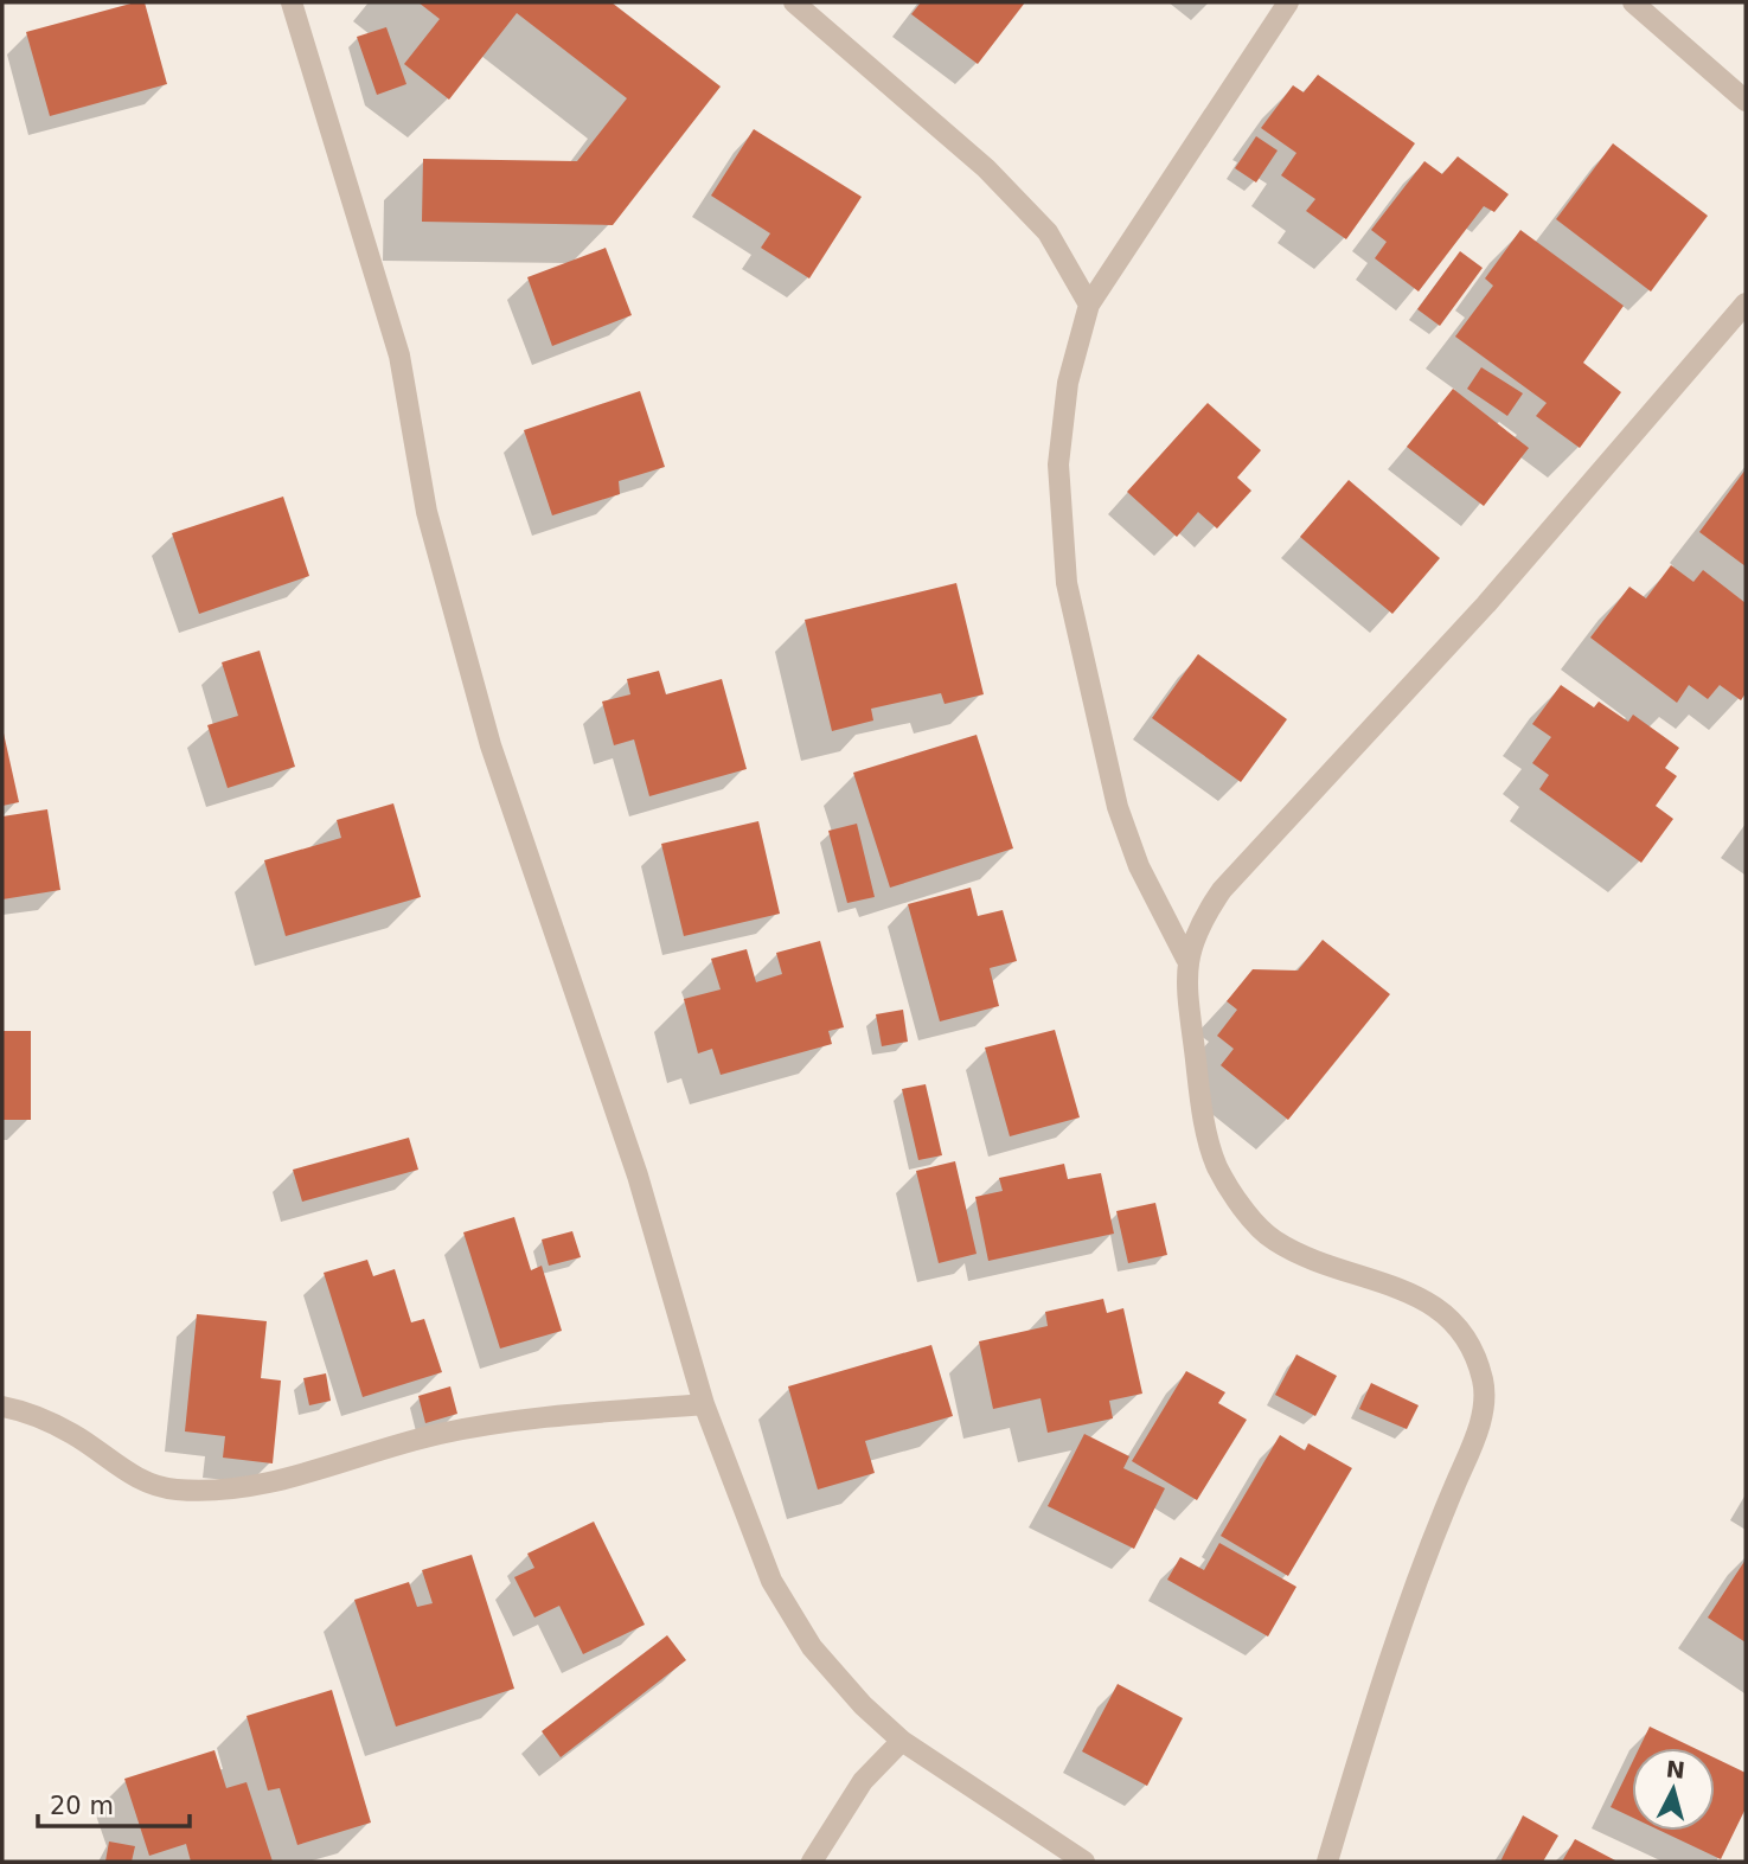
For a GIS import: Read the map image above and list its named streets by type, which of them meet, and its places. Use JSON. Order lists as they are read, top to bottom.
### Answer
{
  "scale_bar": "20 m",
  "north": "top"
}
